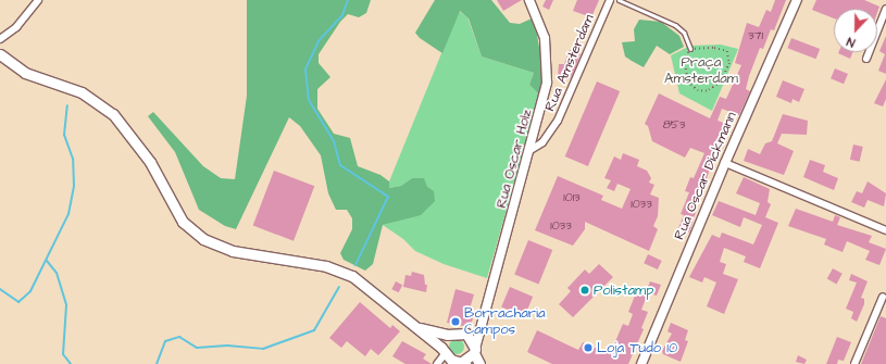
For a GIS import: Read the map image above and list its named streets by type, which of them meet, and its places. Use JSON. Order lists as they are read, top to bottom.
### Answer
{
  "streets": {
    "street": ["Rua Amsterdam", "Rua Oscar Holz", "Rua Oscar Dickmann"]
  },
  "crossings": [
    ["Rua Amsterdam", "Rua Oscar Holz"]
  ],
  "parks": ["Praça Amsterdam"],
  "places": ["Polistamp", "Borracharia Campos", "Loja Tudo 10"],
  "house_numbers": [
    "371",
    "853",
    "1013",
    "1033",
    "1033"
  ],
  "north": "bottom"
}
